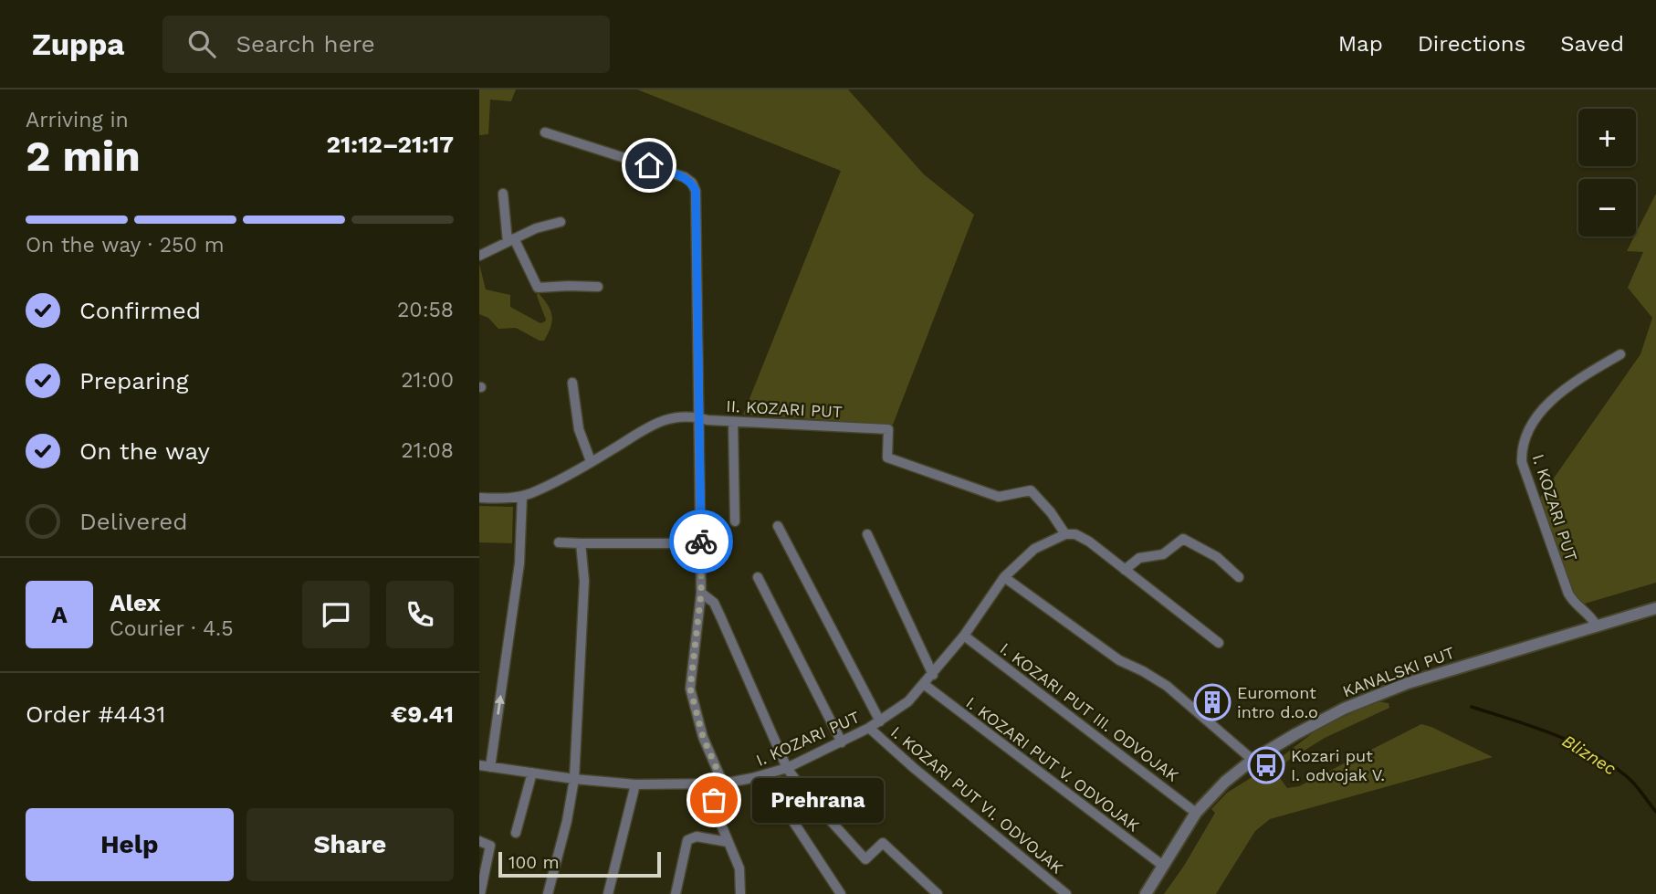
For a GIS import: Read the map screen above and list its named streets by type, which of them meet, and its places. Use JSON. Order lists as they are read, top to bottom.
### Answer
{
  "streets": {
    "street": [
      "II. KOZARI PUT",
      "I. KOZARI PUT",
      "KANALSKI PUT",
      "I. KOZARI PUT III. ODVOJAK",
      "I. KOZARI PUT V. ODVOJAK",
      "I. KOZARI PUT VI. ODVOJAK"
    ]
  },
  "crossings": [
    ["II. KOZARI PUT", "I. KOZARI PUT"],
    ["I. KOZARI PUT", "KANALSKI PUT"],
    ["I. KOZARI PUT", "I. KOZARI PUT III. ODVOJAK"],
    ["I. KOZARI PUT", "I. KOZARI PUT V. ODVOJAK"],
    ["I. KOZARI PUT", "I. KOZARI PUT VI. ODVOJAK"],
    ["KANALSKI PUT", "I. KOZARI PUT III. ODVOJAK"],
    ["KANALSKI PUT", "I. KOZARI PUT V. ODVOJAK"]
  ],
  "water": ["Bliznec"],
  "places": {
    "building": ["Euromont intro d.o.o"],
    "bus stop": ["Kozari put I. odvojak V."],
    "other": ["Prehrana"]
  },
  "scale_bar": "100 m",
  "page": {
    "header": "Zuppa",
    "search": "Search here",
    "nav": ["Map", "Directions", "Saved"],
    "heading": ["2 min", "Arriving in", "21:12–21:17"],
    "panel": [
      "Alex",
      "Courier · 4.5",
      "Order #4431",
      "€9.41"
    ],
    "map_buttons": ["+", "−"],
    "bar": "On the way · 250 m",
    "list": [
      ["Confirmed", "20:58"],
      ["Preparing", "21:00"],
      ["On the way", "21:08"],
      "Delivered"
    ],
    "round": "A",
    "bubble": "Prehrana",
    "buttons": ["Help", "Share"],
    "scale": "100 m"
  }
}
